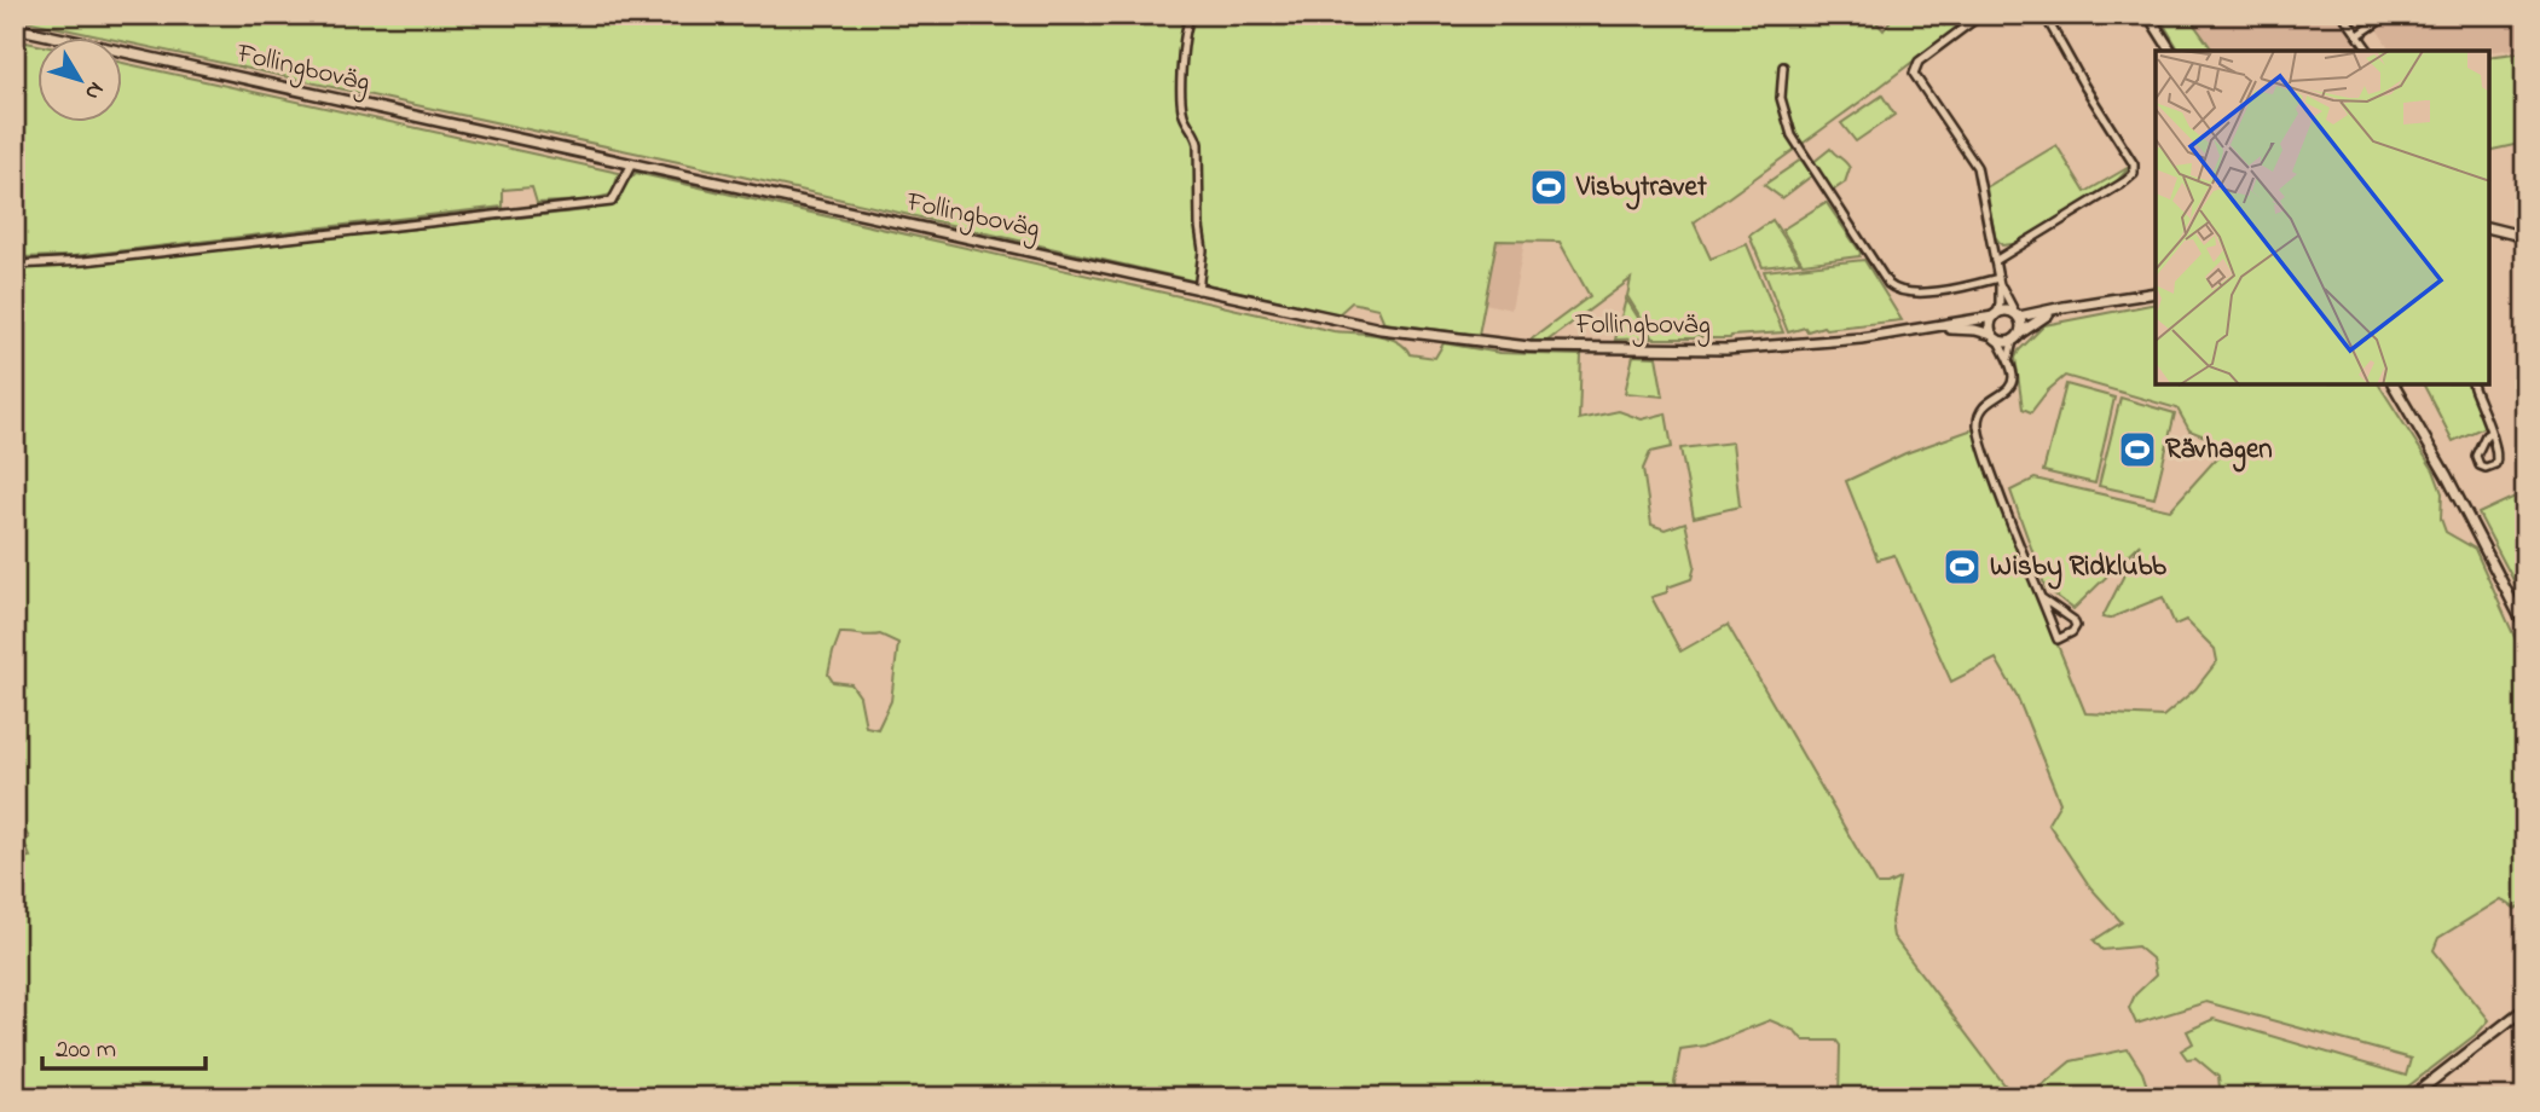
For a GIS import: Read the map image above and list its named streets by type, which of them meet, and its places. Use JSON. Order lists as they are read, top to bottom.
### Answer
{
  "streets": {
    "main road": ["Follingboväg"]
  },
  "places": {
    "sports": ["Visbytravet", "Rävhagen", "Wisby Ridklubb"]
  },
  "scale_bar": "200 m",
  "north": "bottom right"
}
